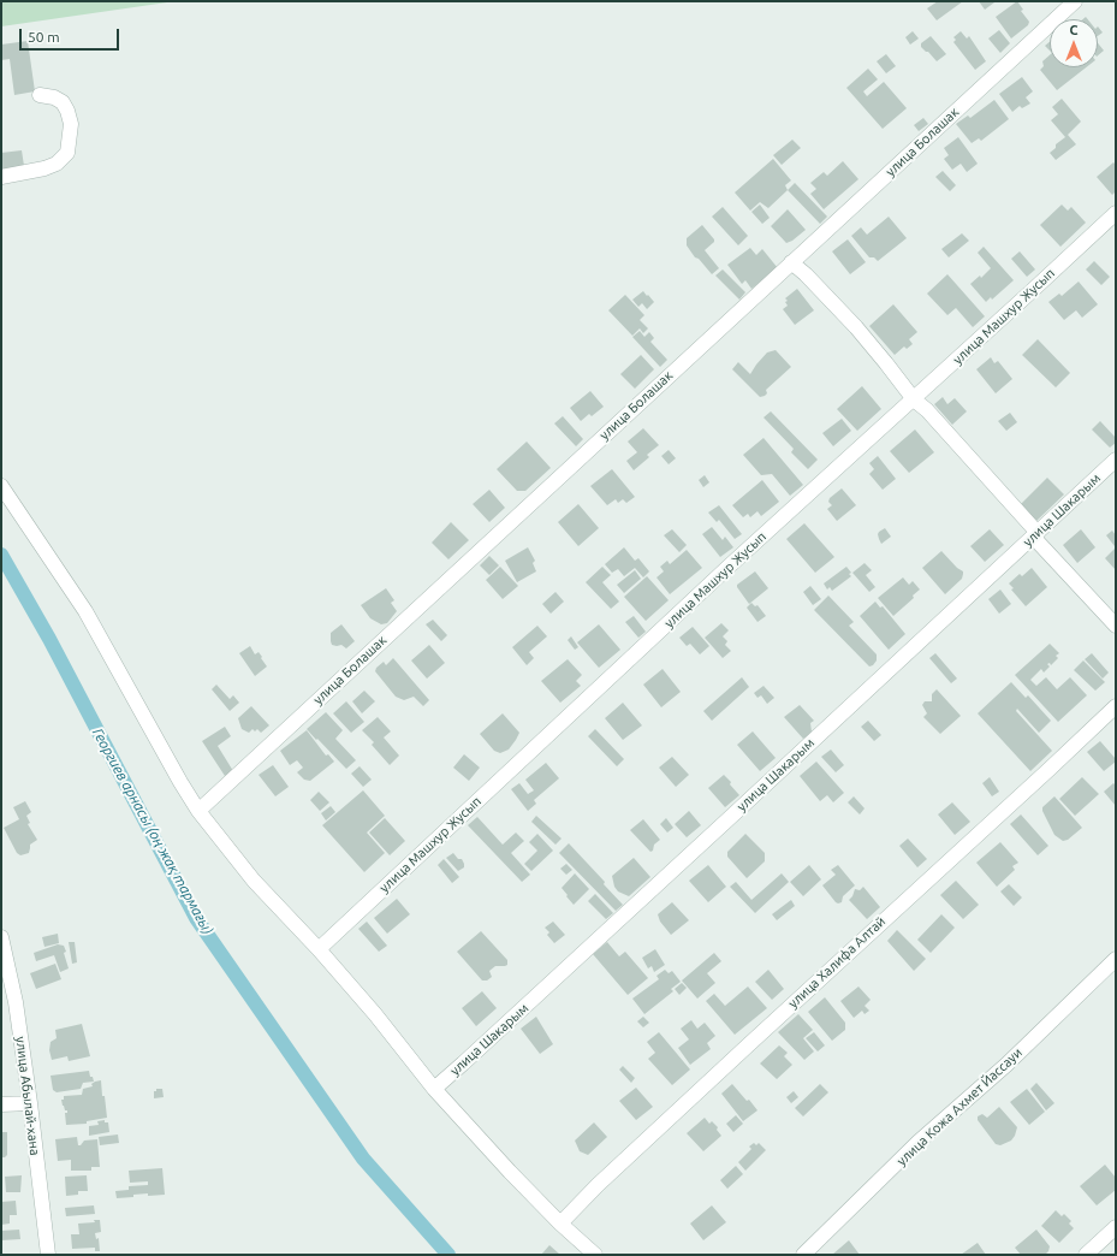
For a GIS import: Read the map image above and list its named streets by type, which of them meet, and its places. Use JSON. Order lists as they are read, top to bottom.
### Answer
{
  "streets": {
    "street": [
      "улица Болашак",
      "улица Машхур Жусып",
      "улица Шакарым",
      "улица Халифа Алтай",
      "улица Абылай-хана",
      "улица Кожа Ахмет Йассауи"
    ]
  },
  "water": ["Георгиев арнасы (оң жақ тармағы)"],
  "scale_bar": "50 m",
  "north": "top"
}
